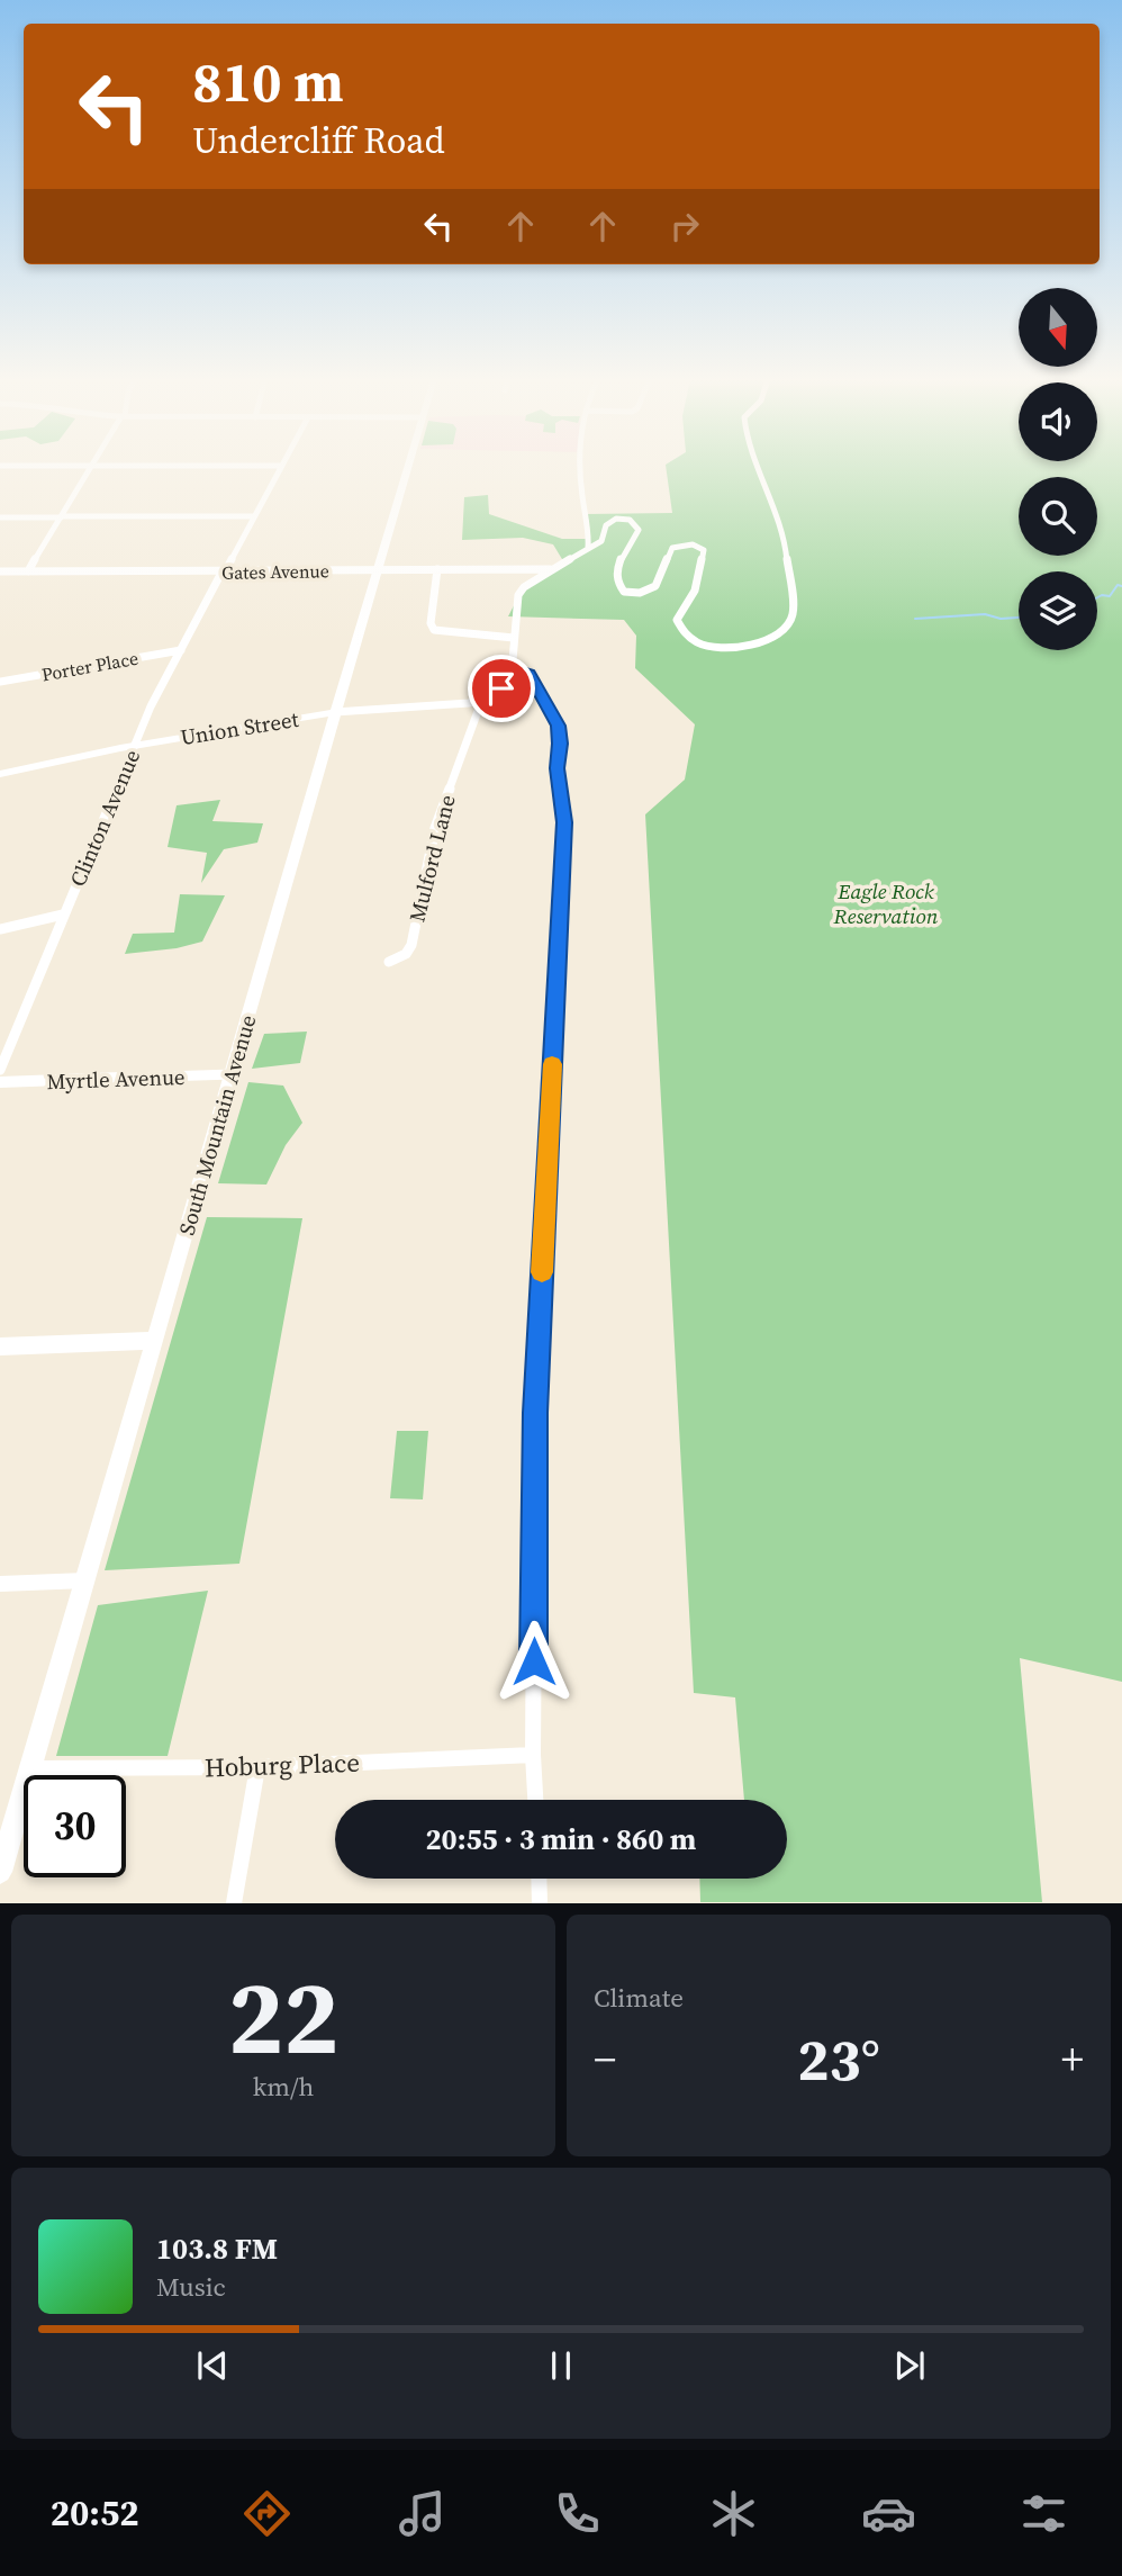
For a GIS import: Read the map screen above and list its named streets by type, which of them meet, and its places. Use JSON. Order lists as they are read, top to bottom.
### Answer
{
  "streets": {
    "street": [
      "Gates Avenue",
      "Porter Place",
      "Union Street",
      "Clinton Avenue",
      "Mulford Lane",
      "Myrtle Avenue",
      "South Mountain Avenue",
      "Hoburg Place"
    ]
  },
  "crossings": [
    ["Gates Avenue", "Clinton Avenue"],
    ["Gates Avenue", "South Mountain Avenue"],
    ["Porter Place", "Clinton Avenue"],
    ["Union Street", "Clinton Avenue"],
    ["Union Street", "Mulford Lane"],
    ["Union Street", "South Mountain Avenue"],
    ["Myrtle Avenue", "South Mountain Avenue"],
    ["South Mountain Avenue", "Hoburg Place"]
  ],
  "parks": ["Eagle Rock Reservation"],
  "north": "bottom",
  "page": {
    "turn": ["810 m", "Undercliff Road"],
    "limit": "30",
    "trip": "20:55 · 3 min · 860 m",
    "tile": [
      ["22", "km/h"],
      "Climate"
    ],
    "heat": ["−", "23°", "+"],
    "song": ["103.8 FM", "Music"],
    "tabs": "20:52"
  }
}
